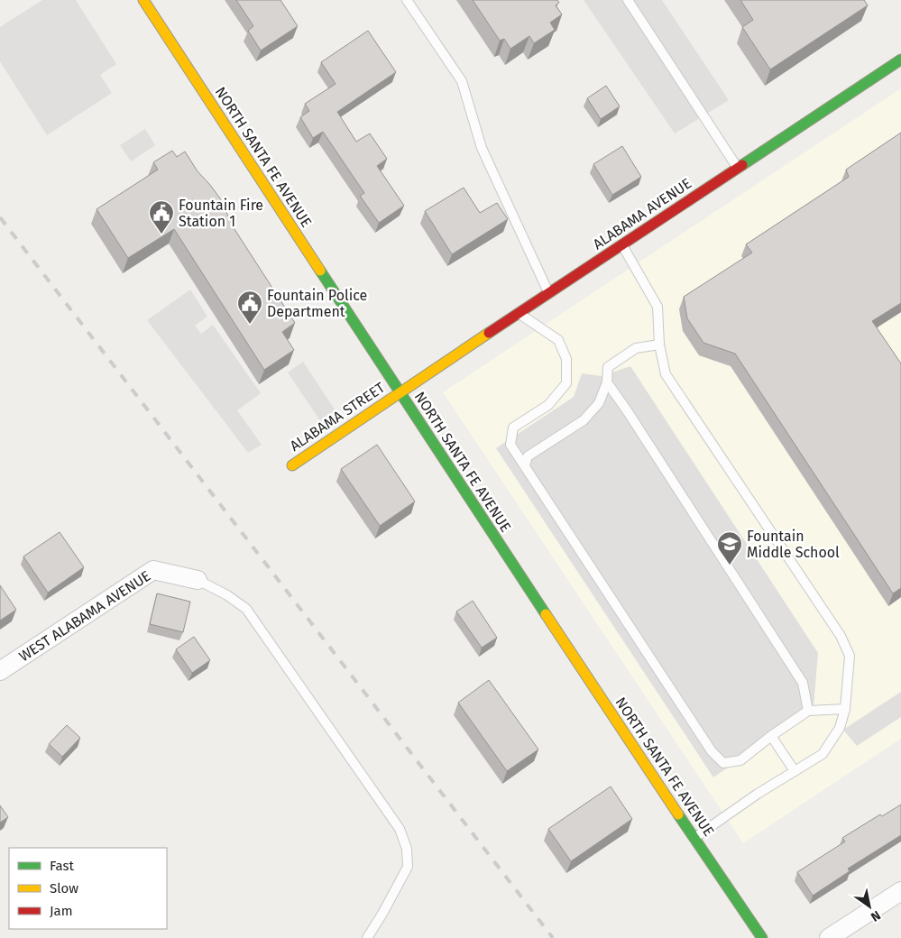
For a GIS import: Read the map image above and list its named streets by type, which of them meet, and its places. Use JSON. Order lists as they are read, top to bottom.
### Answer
{
  "streets": {
    "main road": ["NORTH SANTA FE AVENUE", "ALABAMA AVENUE", "ALABAMA STREET"],
    "street": ["WEST ALABAMA AVENUE"]
  },
  "crossings": [
    ["NORTH SANTA FE AVENUE", "ALABAMA AVENUE"],
    ["NORTH SANTA FE AVENUE", "ALABAMA STREET"],
    ["ALABAMA AVENUE", "ALABAMA STREET"]
  ],
  "places": {
    "public building": ["Fountain Fire Station 1", "Fountain Police Department"],
    "school or university": ["Fountain Middle School"]
  },
  "legend": ["Fast", "Slow", "Jam"],
  "north": "bottom right"
}
